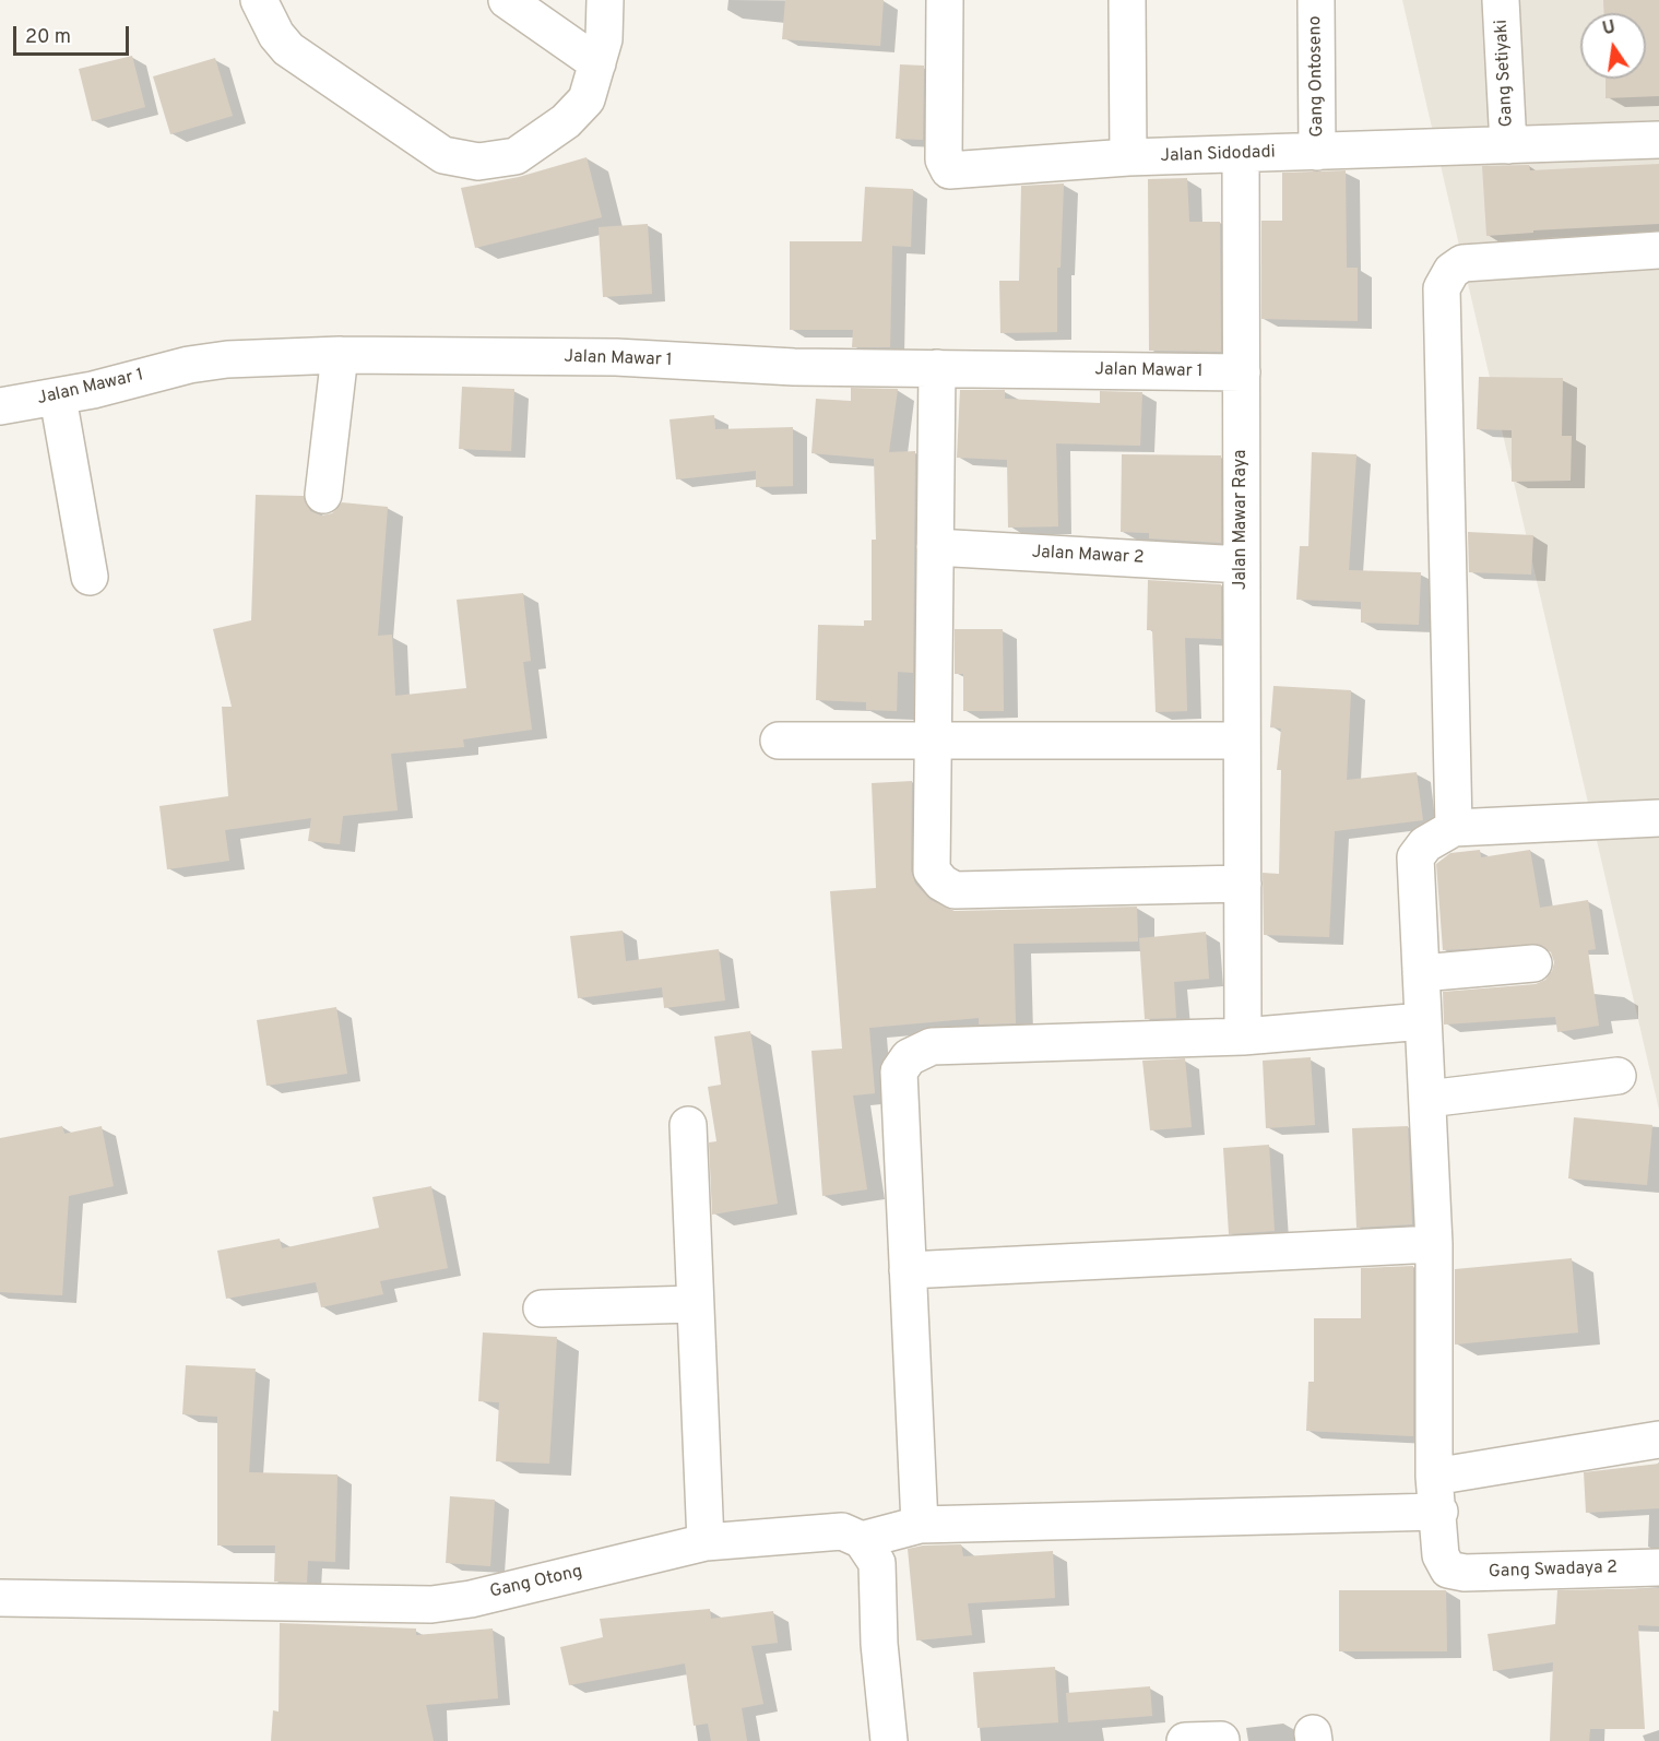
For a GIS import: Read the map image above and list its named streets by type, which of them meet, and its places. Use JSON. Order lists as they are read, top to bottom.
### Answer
{
  "streets": {
    "street": [
      "Gang Setiyaki",
      "Gang Ontoseno",
      "Jalan Sidodadi",
      "Jalan Mawar 1",
      "Jalan Mawar Raya",
      "Jalan Mawar 2",
      "Gang Swadaya 2",
      "Gang Otong"
    ]
  },
  "crossings": [
    ["Gang Setiyaki", "Jalan Sidodadi"],
    ["Gang Ontoseno", "Jalan Sidodadi"],
    ["Jalan Sidodadi", "Jalan Mawar Raya"],
    ["Jalan Mawar 1", "Jalan Mawar Raya"],
    ["Jalan Mawar Raya", "Jalan Mawar 2"]
  ],
  "scale_bar": "20 m",
  "north": "top"
}
